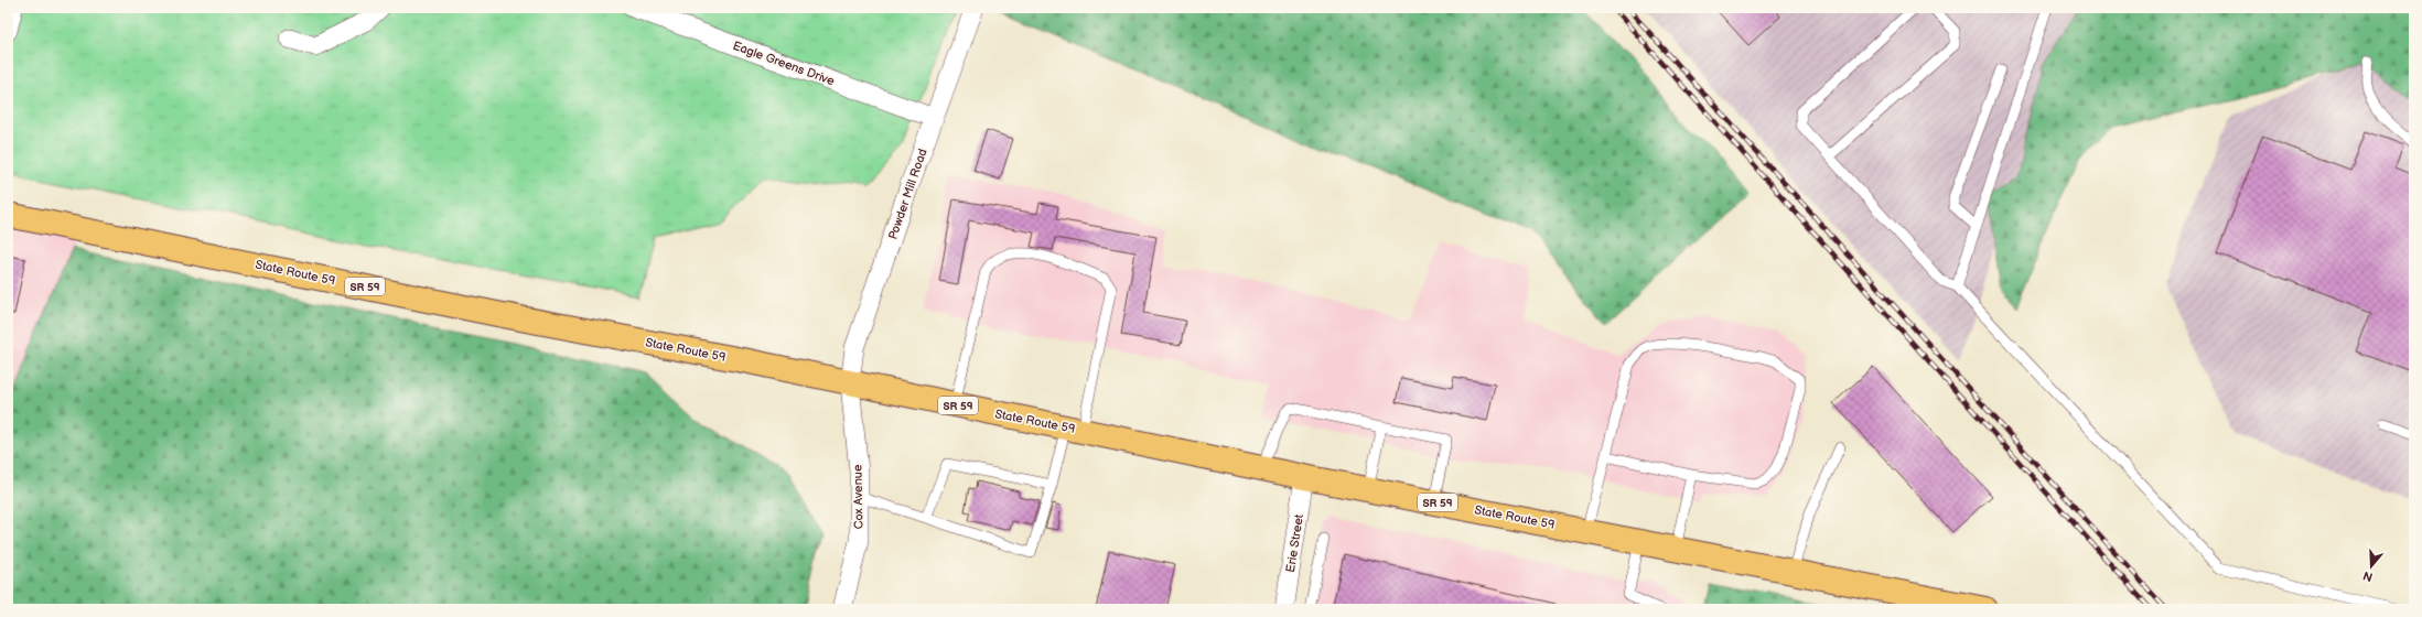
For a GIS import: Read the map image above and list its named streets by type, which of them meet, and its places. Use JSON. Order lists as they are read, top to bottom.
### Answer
{
  "streets": {
    "main road": ["State Route 59", "SR 59"],
    "street": [
      "Eagle Greens Drive",
      "Powder Mill Road",
      "Cox Avenue",
      "Erie Street"
    ]
  },
  "crossings": [
    ["Eagle Greens Drive", "Powder Mill Road"],
    ["Powder Mill Road", "State Route 59"],
    ["Powder Mill Road", "Cox Avenue"],
    ["State Route 59", "Cox Avenue"],
    ["State Route 59", "Erie Street"]
  ],
  "north": "bottom"
}
